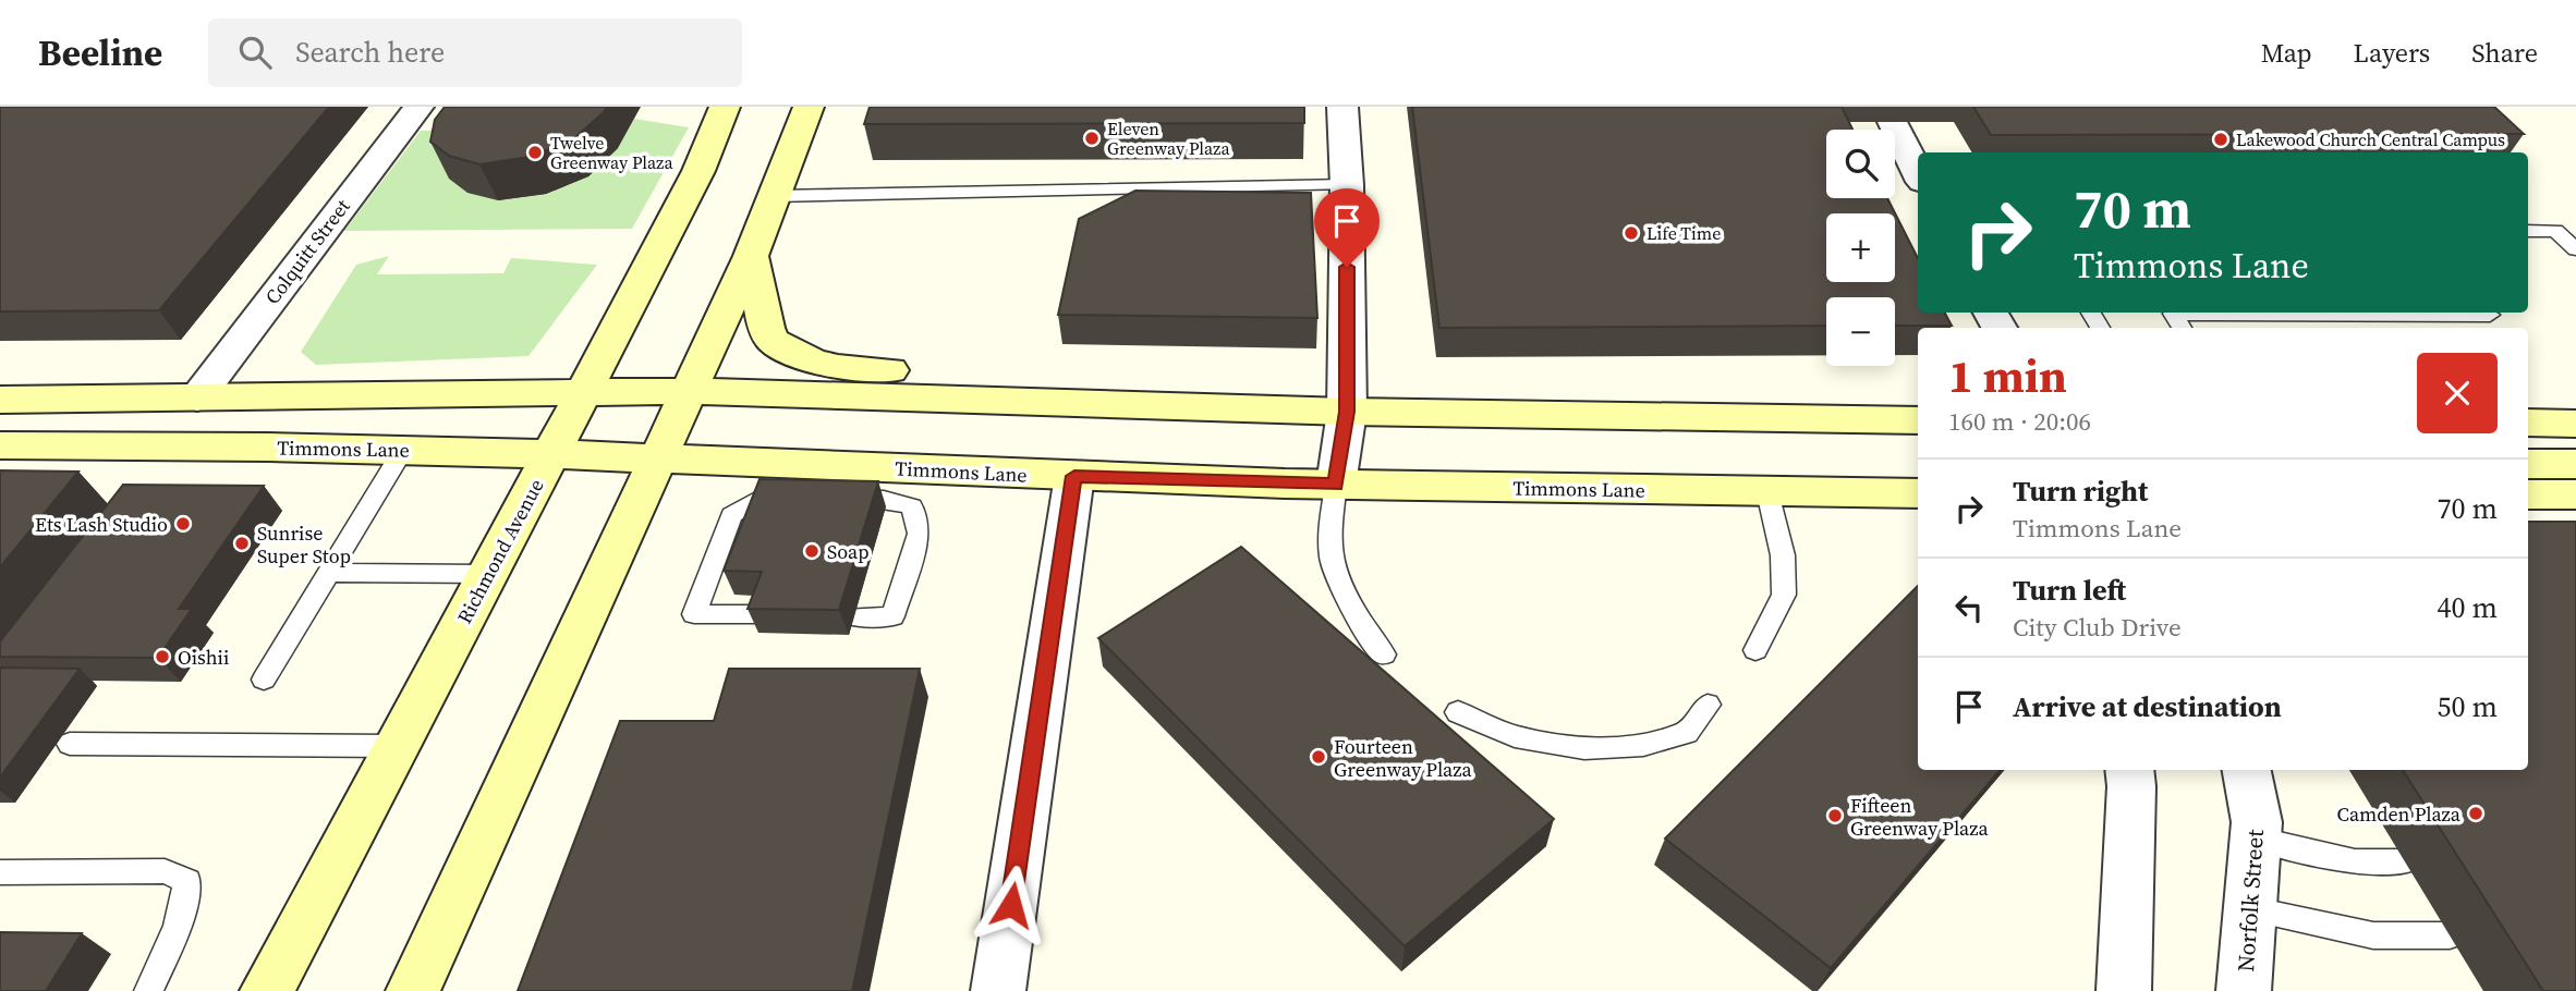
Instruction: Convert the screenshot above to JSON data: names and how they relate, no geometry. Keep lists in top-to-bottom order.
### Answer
{
  "streets": {
    "street": [
      "Colquitt Street",
      "Timmons Lane",
      "Richmond Avenue",
      "Norfolk Street"
    ]
  },
  "crossings": [
    ["Timmons Lane", "Richmond Avenue"]
  ],
  "places": [
    "Eleven Greenway Plaza",
    "Lakewood Church Central Campus",
    "Twelve Greenway Plaza",
    "Life Time",
    "Ets Lash Studio",
    "Sunrise Super Stop",
    "Soap",
    "Oishii",
    "Fourteen Greenway Plaza",
    "Camden Plaza",
    "Fifteen Greenway Plaza"
  ],
  "page": {
    "header": "Beeline",
    "search": "Search here",
    "nav": ["Map", "Layers", "Share"],
    "map_buttons": ["+", "−"],
    "turn": ["70 m", "Timmons Lane"],
    "heading": ["1 min", "160 m · 20:06"],
    "list": [
      {
        "name": "Turn right",
        "note": "Timmons Lane",
        "value": "70 m"
      },
      {
        "name": "Turn left",
        "note": "City Club Drive",
        "value": "40 m"
      },
      {
        "name": "Arrive at destination",
        "value": "50 m"
      }
    ]
  }
}
